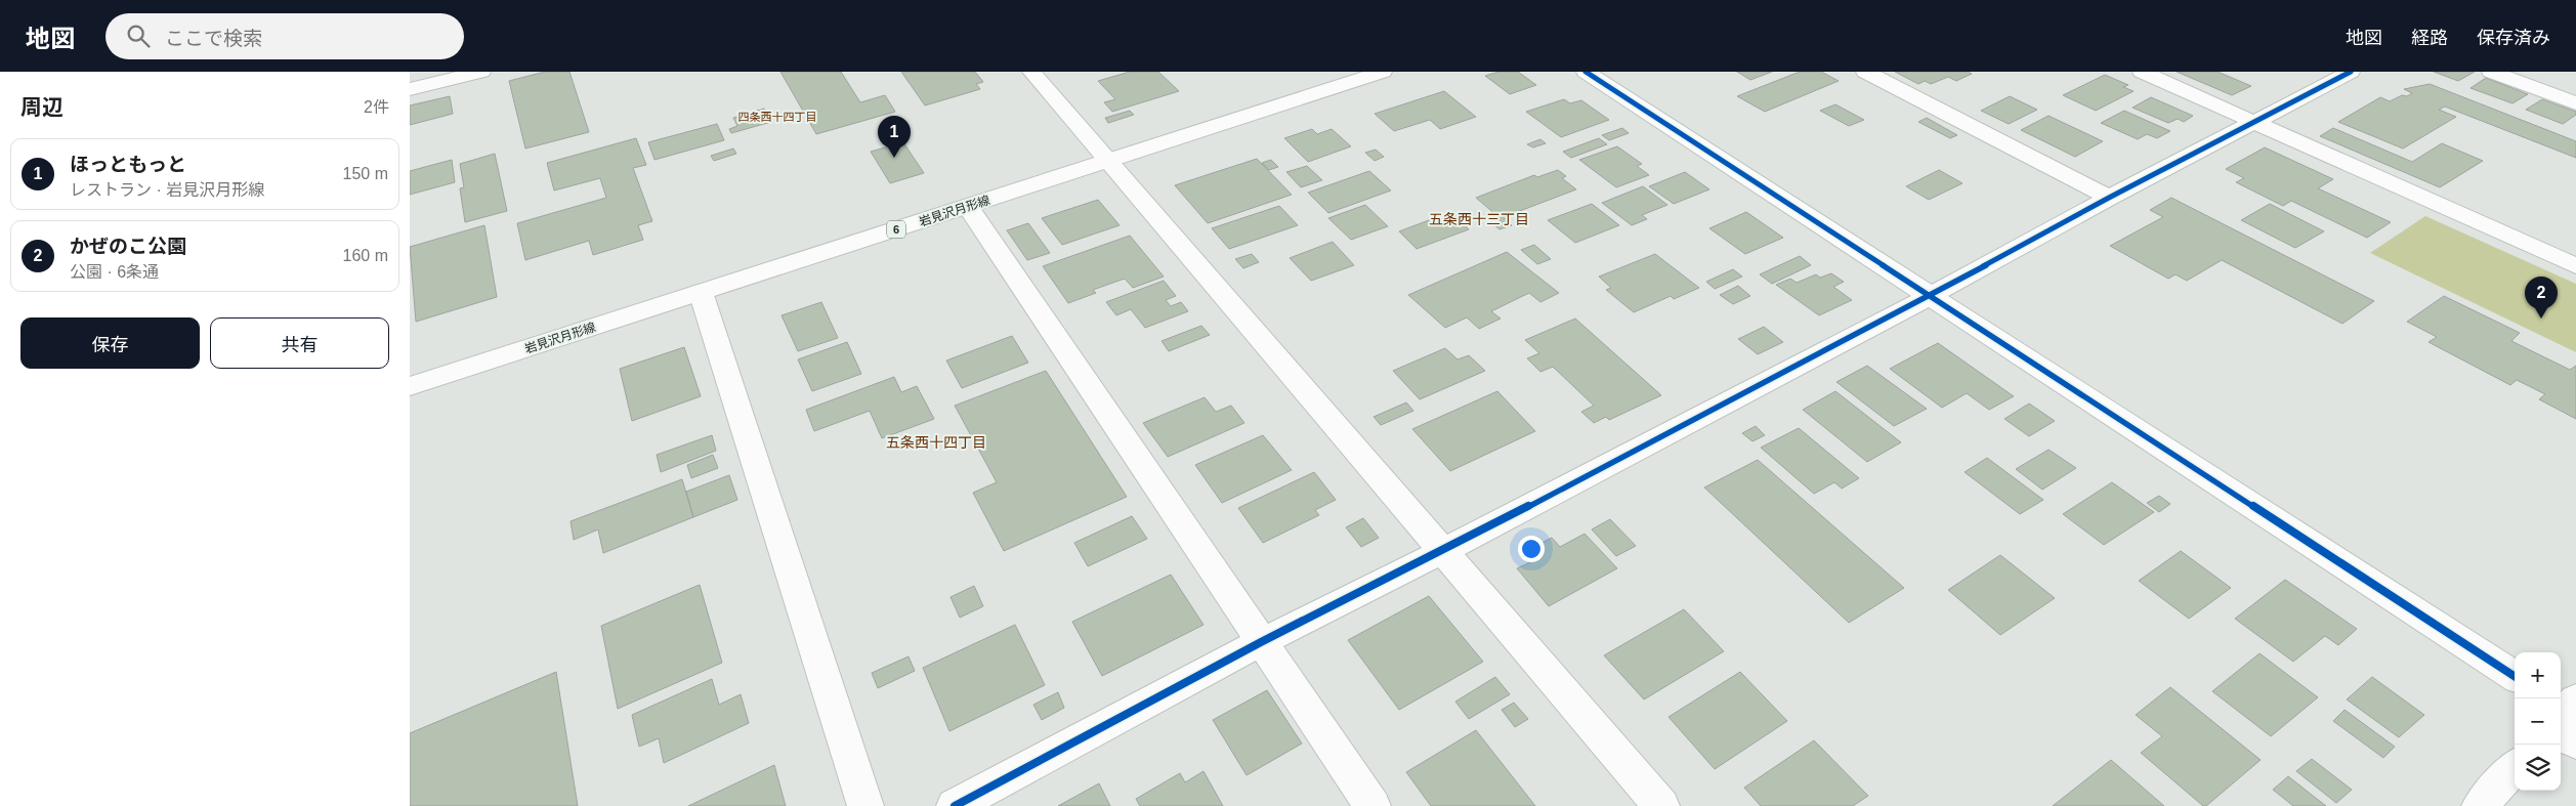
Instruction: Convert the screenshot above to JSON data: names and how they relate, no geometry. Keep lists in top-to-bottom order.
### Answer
{
  "streets": {
    "street": ["岩見沢月形線", "6"]
  },
  "districts": ["四条西十四丁目", "五条西十三丁目", "五条西十四丁目"],
  "page": {
    "header": "地図",
    "search": "ここで検索",
    "nav": ["地図", "経路", "保存済み"],
    "heading": ["周辺", "2件"],
    "pins": ["1", "2"],
    "list": [
      {
        "mark": "1",
        "name": "ほっともっと",
        "note": "レストラン · 岩見沢月形線",
        "value": "150 m"
      },
      {
        "mark": "2",
        "name": "かぜのこ公園",
        "note": "公園 · 6条通",
        "value": "160 m"
      }
    ],
    "buttons": ["保存", "共有"],
    "map_buttons": ["+", "−"]
  }
}
